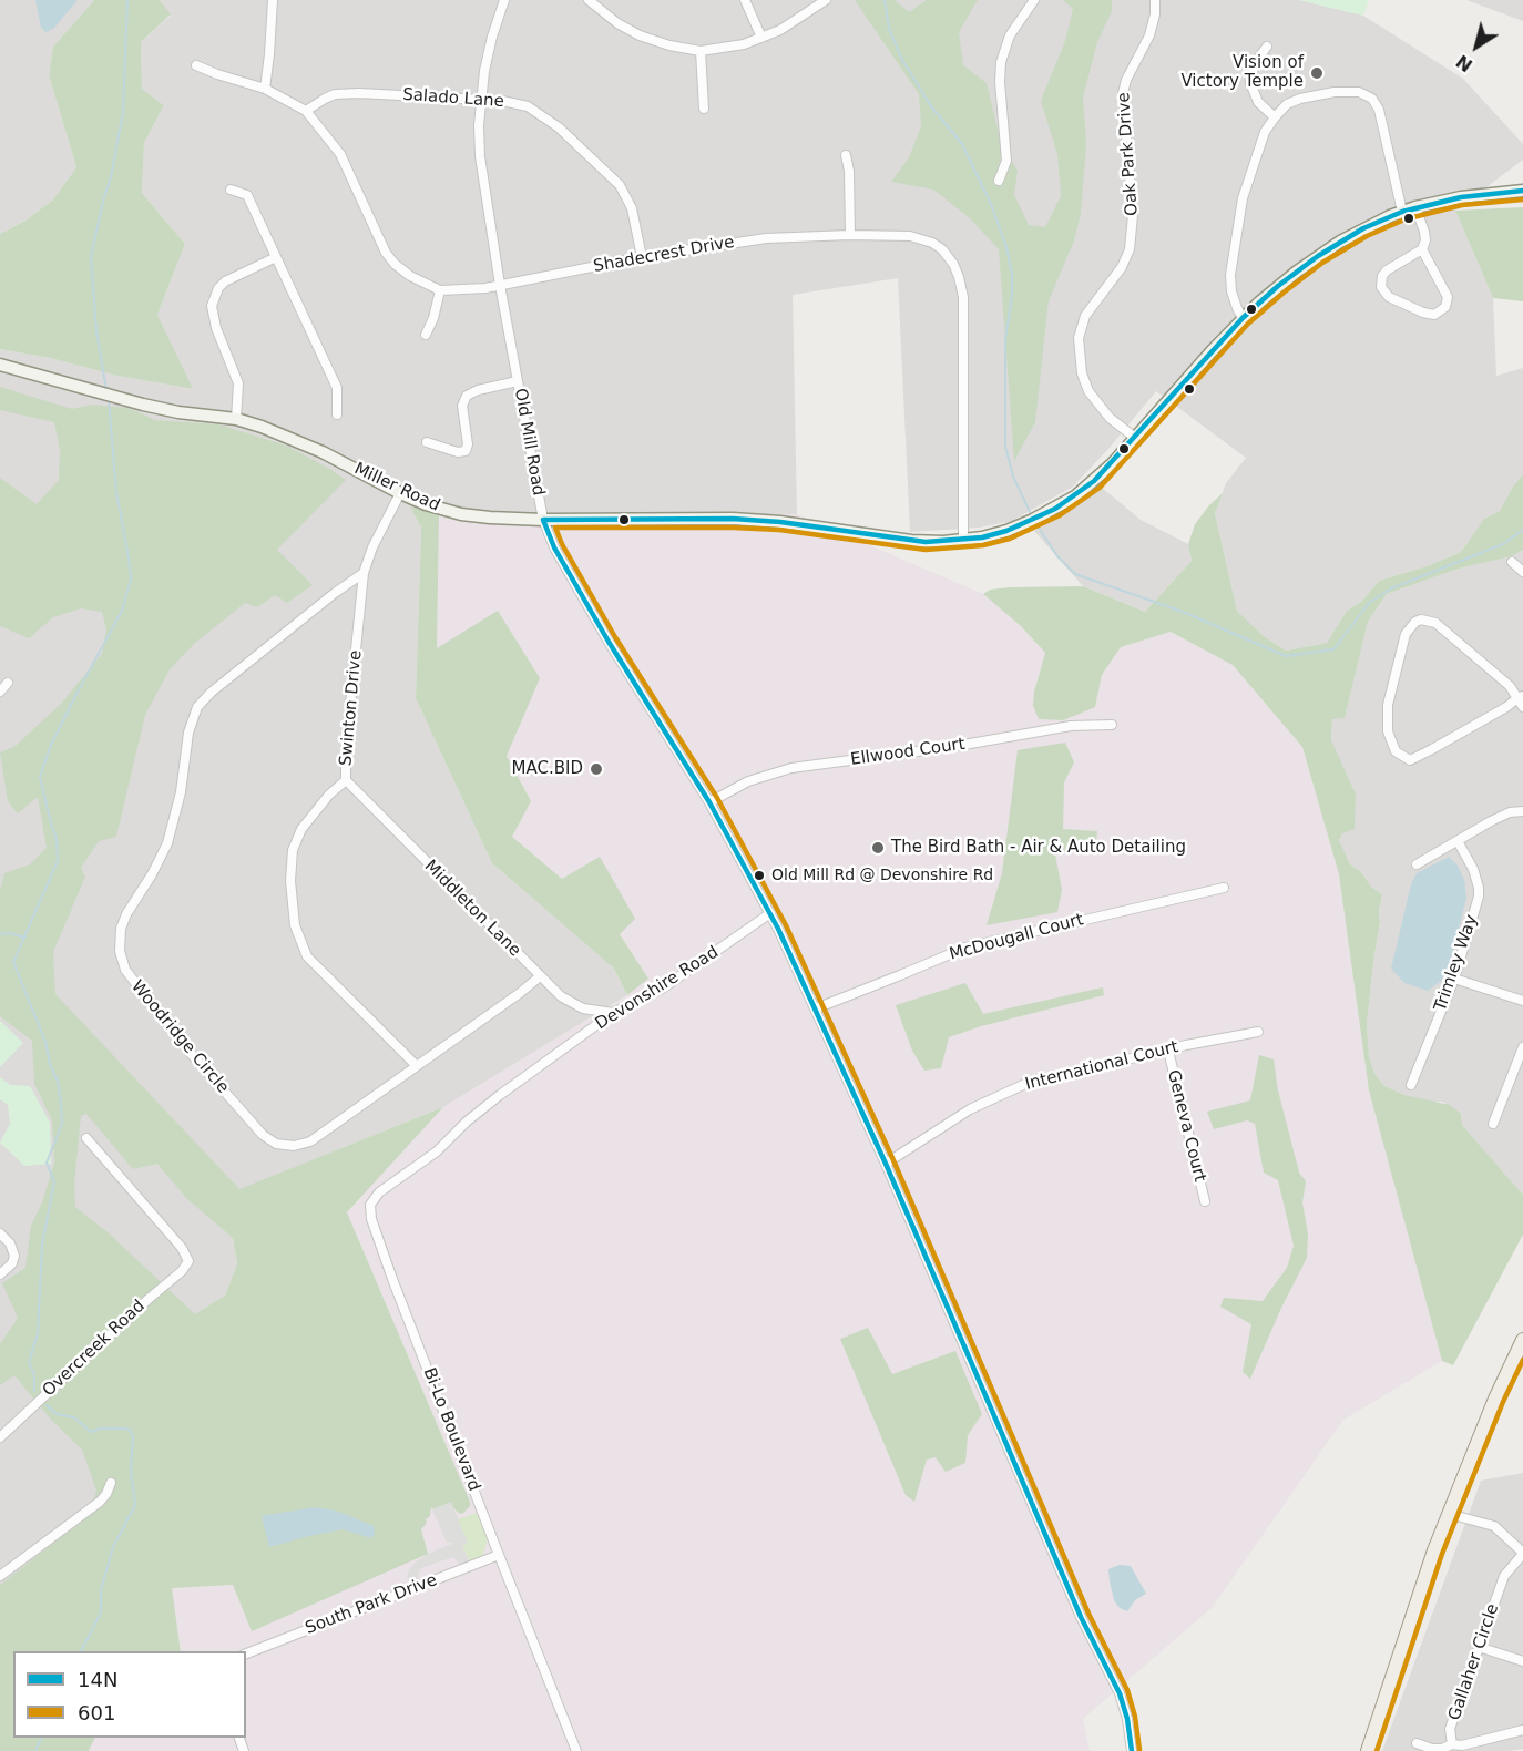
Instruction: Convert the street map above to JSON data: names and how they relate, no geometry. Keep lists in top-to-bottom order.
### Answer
{
  "streets": {
    "street": [
      "Salado Lane",
      "Oak Park Drive",
      "Shadecrest Drive",
      "Old Mill Road",
      "Miller Road",
      "Swinton Drive",
      "Ellwood Court",
      "Middleton Lane",
      "McDougall Court",
      "Trimley Way",
      "Devonshire Road",
      "Woodridge Circle",
      "International Court",
      "Geneva Court",
      "Overcreek Road",
      "Bi-Lo Boulevard",
      "South Park Drive",
      "Gallaher Circle"
    ]
  },
  "crossings": [
    ["Salado Lane", "Shadecrest Drive"],
    ["Salado Lane", "Old Mill Road"],
    ["Oak Park Drive", "Miller Road"],
    ["Shadecrest Drive", "Old Mill Road"],
    ["Shadecrest Drive", "Miller Road"],
    ["Old Mill Road", "Miller Road"],
    ["Old Mill Road", "Ellwood Court"],
    ["Old Mill Road", "McDougall Court"],
    ["Old Mill Road", "Devonshire Road"],
    ["Old Mill Road", "International Court"],
    ["Miller Road", "Swinton Drive"],
    ["Swinton Drive", "Middleton Lane"],
    ["Swinton Drive", "Woodridge Circle"],
    ["Middleton Lane", "Devonshire Road"],
    ["Middleton Lane", "Woodridge Circle"],
    ["Devonshire Road", "Bi-Lo Boulevard"],
    ["International Court", "Geneva Court"],
    ["Bi-Lo Boulevard", "South Park Drive"]
  ],
  "places": [
    "Vision of Victory Temple",
    "MAC.BID",
    "The Bird Bath - Air & Auto Detailing",
    "Old Mill Rd @ Devonshire Rd"
  ],
  "lines": ["transit line 14N", "transit line 601"],
  "legend": ["14N", "601"],
  "north": "bottom left"
}
